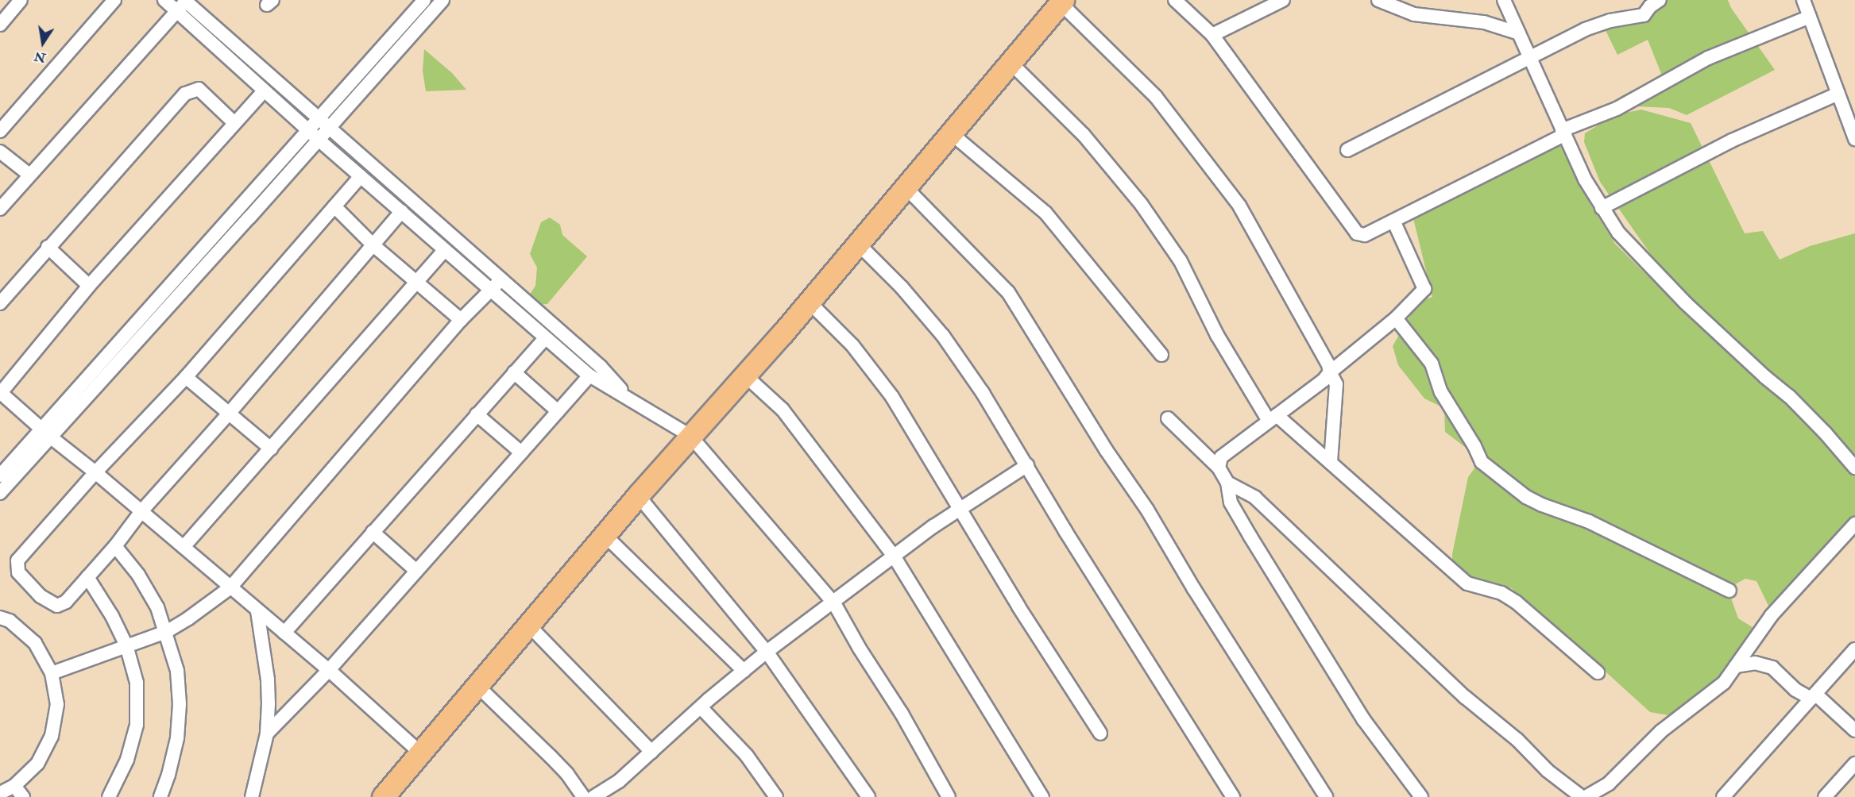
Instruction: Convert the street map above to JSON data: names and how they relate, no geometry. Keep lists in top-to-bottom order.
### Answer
{
  "north": "bottom"
}
